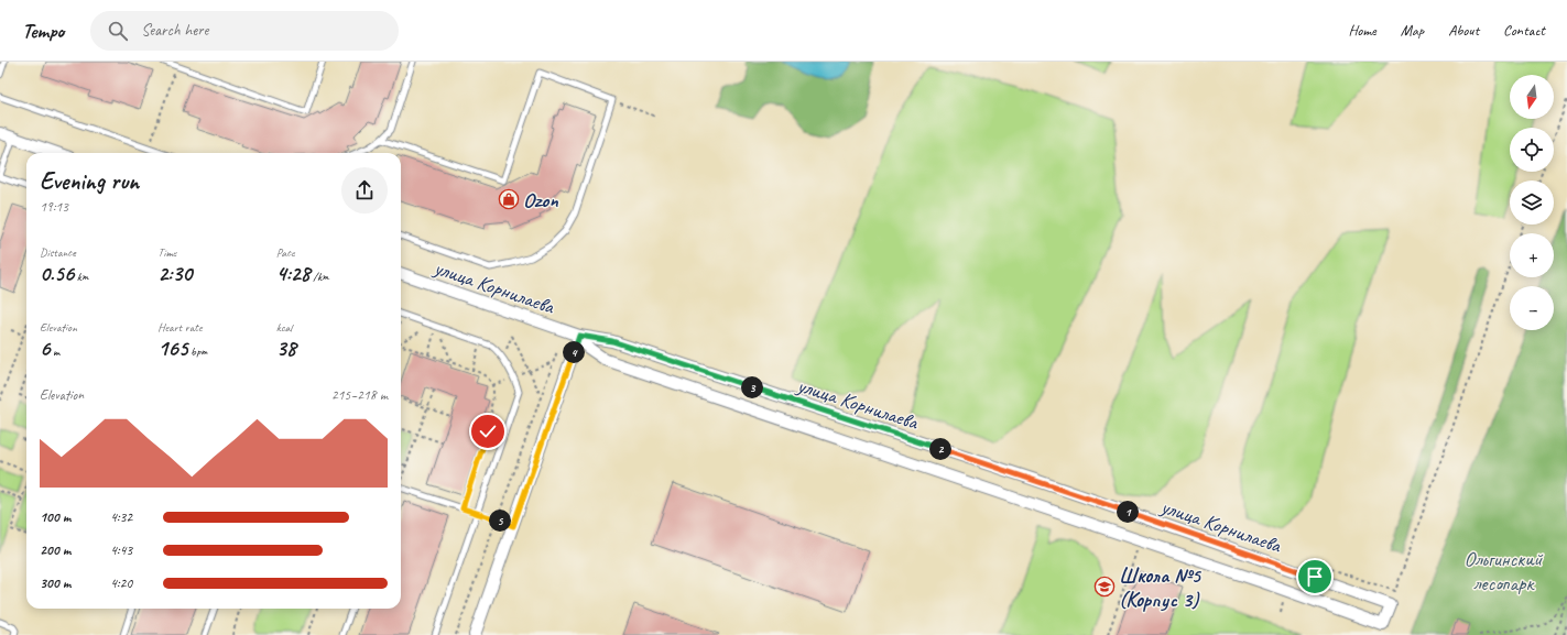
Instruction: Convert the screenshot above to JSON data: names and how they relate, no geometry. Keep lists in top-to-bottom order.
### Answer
{
  "streets": {
    "street": ["улица Корнилаева"]
  },
  "parks": ["Ольгинский лесопарк"],
  "places": {
    "shop": ["Ozon"],
    "school or university": ["Школа №5 (Корпус 3)"]
  },
  "north": "bottom",
  "page": {
    "header": "Tempo",
    "search": "Search here",
    "nav": [
      "Home",
      "Map",
      "About",
      "Contact"
    ],
    "map_buttons": ["+", "−"],
    "heading": ["Evening run", "19:13"],
    "stats": [
      ["Distance", "0.56 km"],
      ["Time", "2:30"],
      ["Pace", "4:28 /km"],
      ["Elevation", "6 m"],
      ["Heart rate", "165 bpm"],
      ["kcal", "38"]
    ],
    "pins": [
      "4",
      "3",
      "2",
      "1",
      "5"
    ],
    "chart": ["Elevation", "215–218 m"],
    "list": [
      {
        "name": "100 m",
        "note": "4:32"
      },
      {
        "name": "200 m",
        "note": "4:43"
      },
      {
        "name": "300 m",
        "note": "4:20"
      }
    ]
  }
}
